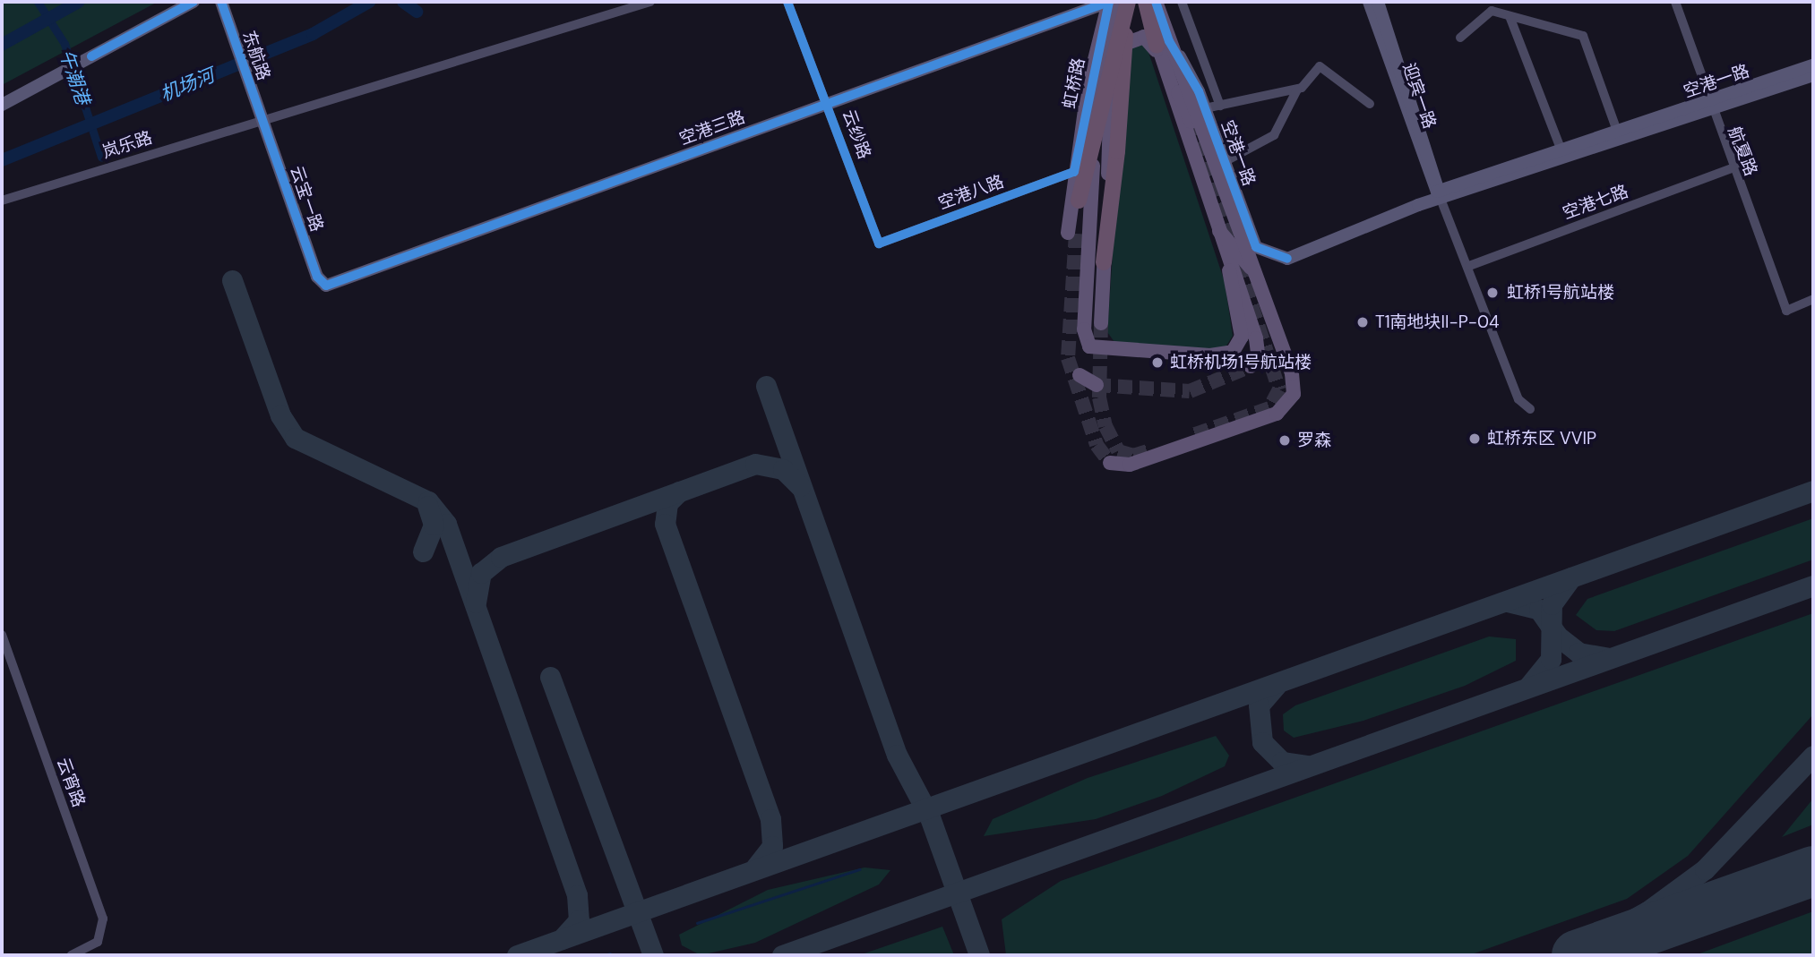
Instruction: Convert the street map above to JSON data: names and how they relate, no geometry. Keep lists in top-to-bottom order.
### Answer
{
  "streets": {
    "main road": [
      "东航路",
      "空港一路",
      "虹桥路",
      "迎宾一路",
      "空港三路",
      "云宝一路"
    ],
    "street": [
      "云纱路",
      "岚乐路",
      "航夏路",
      "空港八路",
      "空港七路",
      "云宵路"
    ]
  },
  "crossings": [
    ["东航路", "岚乐路"],
    ["东航路", "云宝一路"],
    ["空港一路", "迎宾一路"],
    ["空港一路", "航夏路"],
    ["虹桥路", "空港三路"],
    ["虹桥路", "空港八路"],
    ["迎宾一路", "空港七路"],
    ["空港三路", "云纱路"],
    ["空港三路", "云宝一路"],
    ["云纱路", "空港八路"],
    ["岚乐路", "云宝一路"],
    ["航夏路", "空港七路"]
  ],
  "water": ["午潮港", "机场河"],
  "places": [
    "虹桥1号航站楼",
    "T1南地块II-P-04",
    "虹桥机场1号航站楼",
    "虹桥东区 VVIP",
    "罗森"
  ]
}
